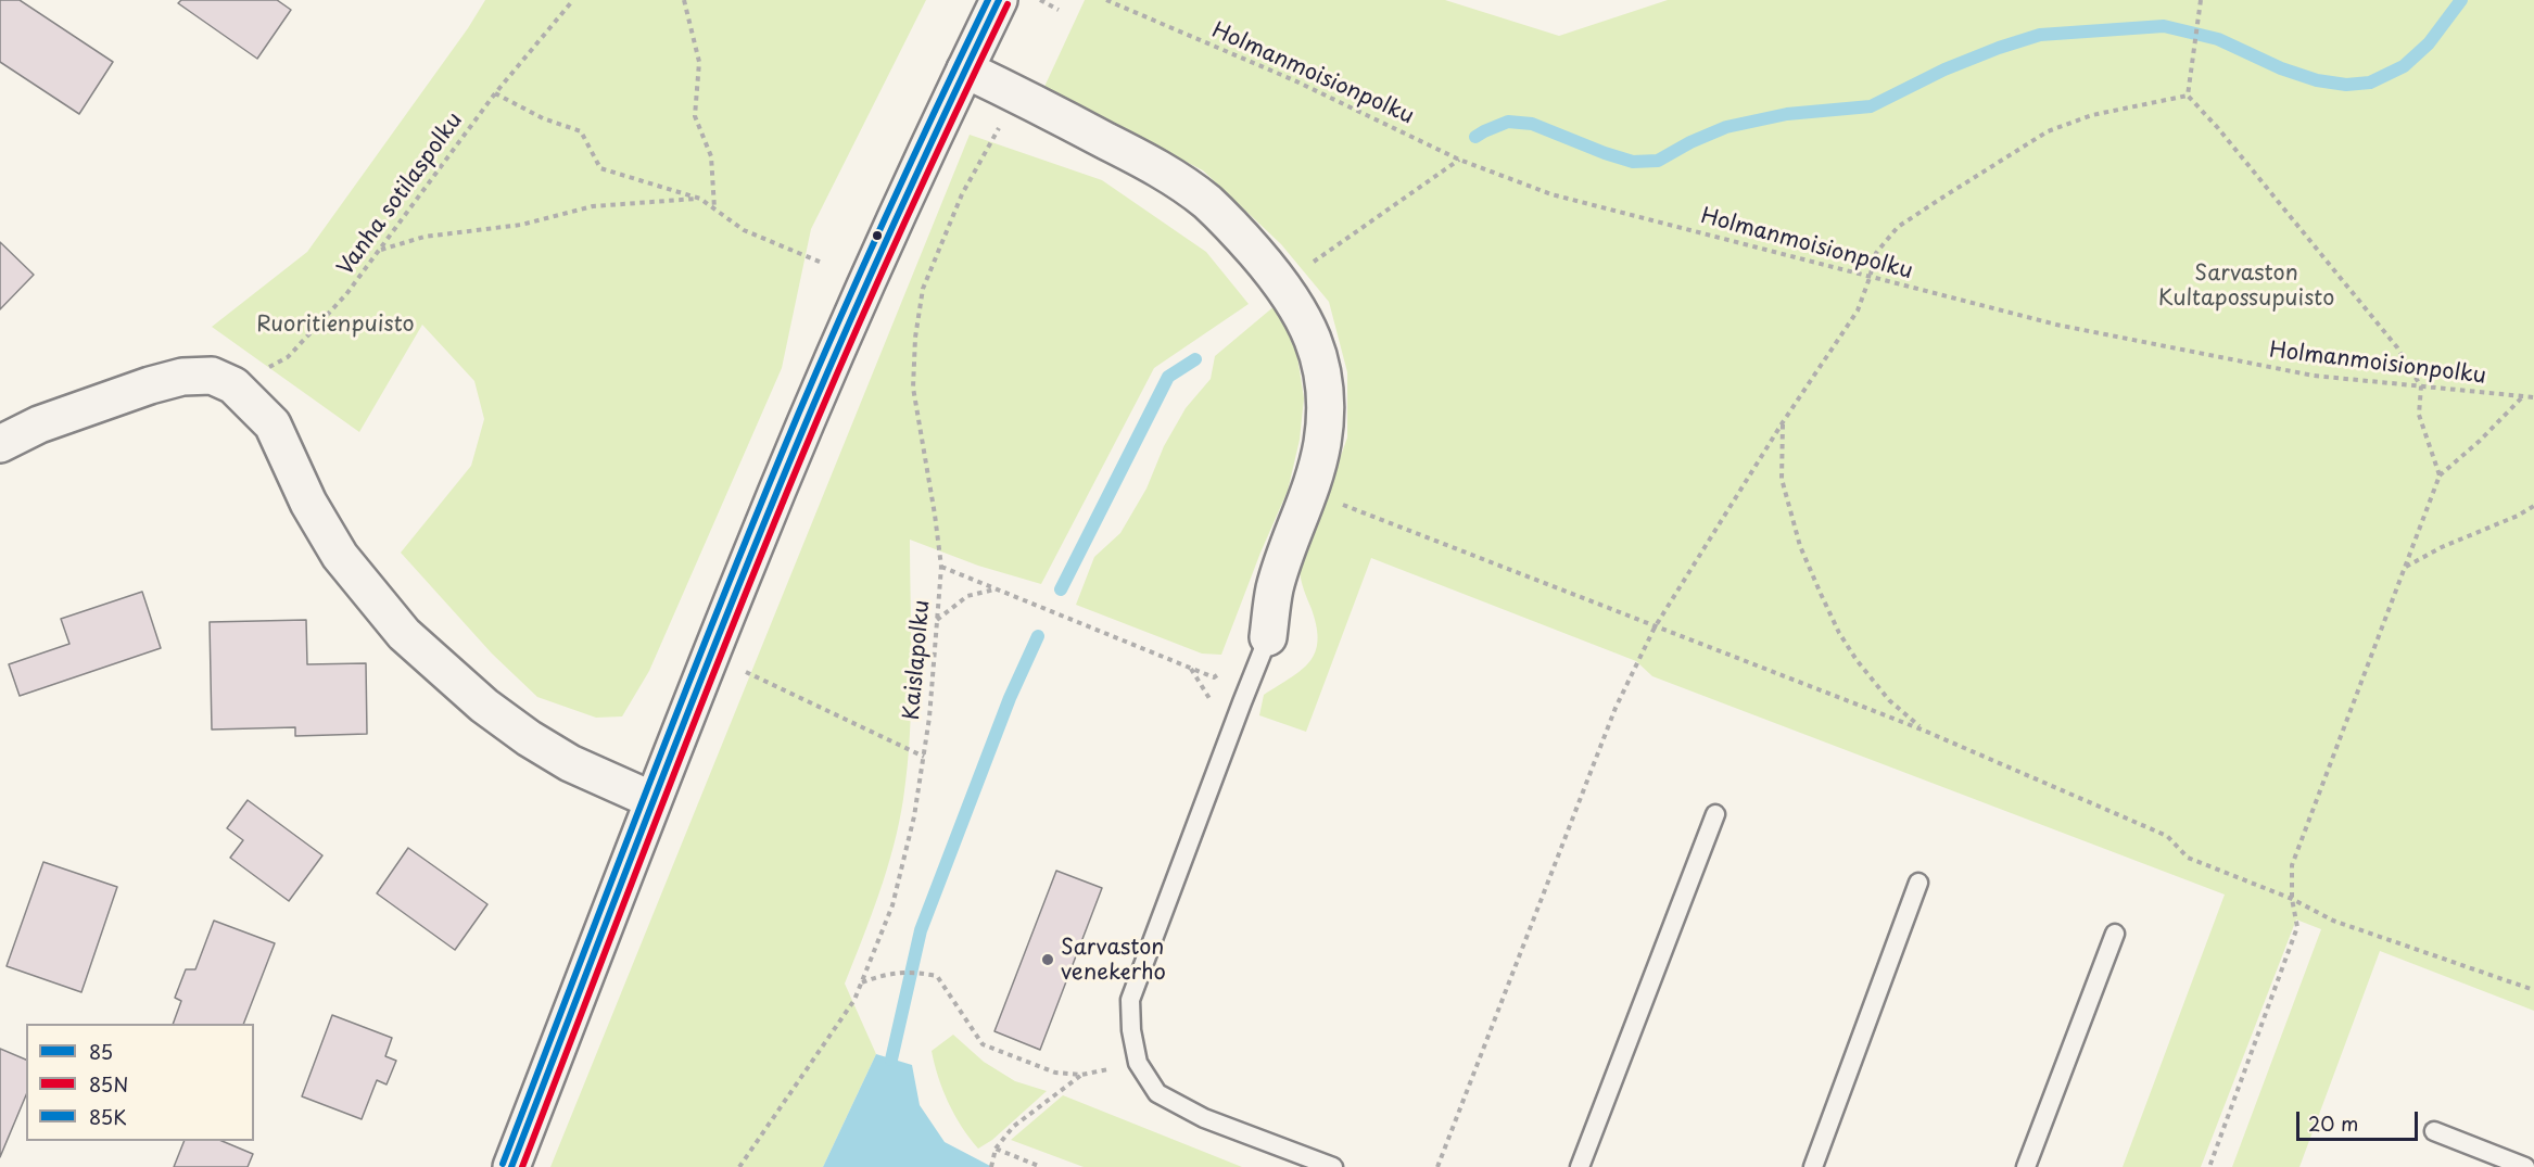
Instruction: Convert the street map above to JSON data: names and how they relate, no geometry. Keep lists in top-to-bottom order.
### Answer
{
  "streets": {
    "path": ["Holmanmoisionpolku", "Vanha sotilaspolku", "Kaislapolku"]
  },
  "parks": ["Sarvaston Kultapossupuisto", "Ruoritienpuisto"],
  "places": ["Sarvaston venekerho"],
  "lines": ["transit line 85", "transit line 85K", "transit line 85N"],
  "legend": ["85", "85N", "85K"],
  "scale_bar": "20 m"
}
